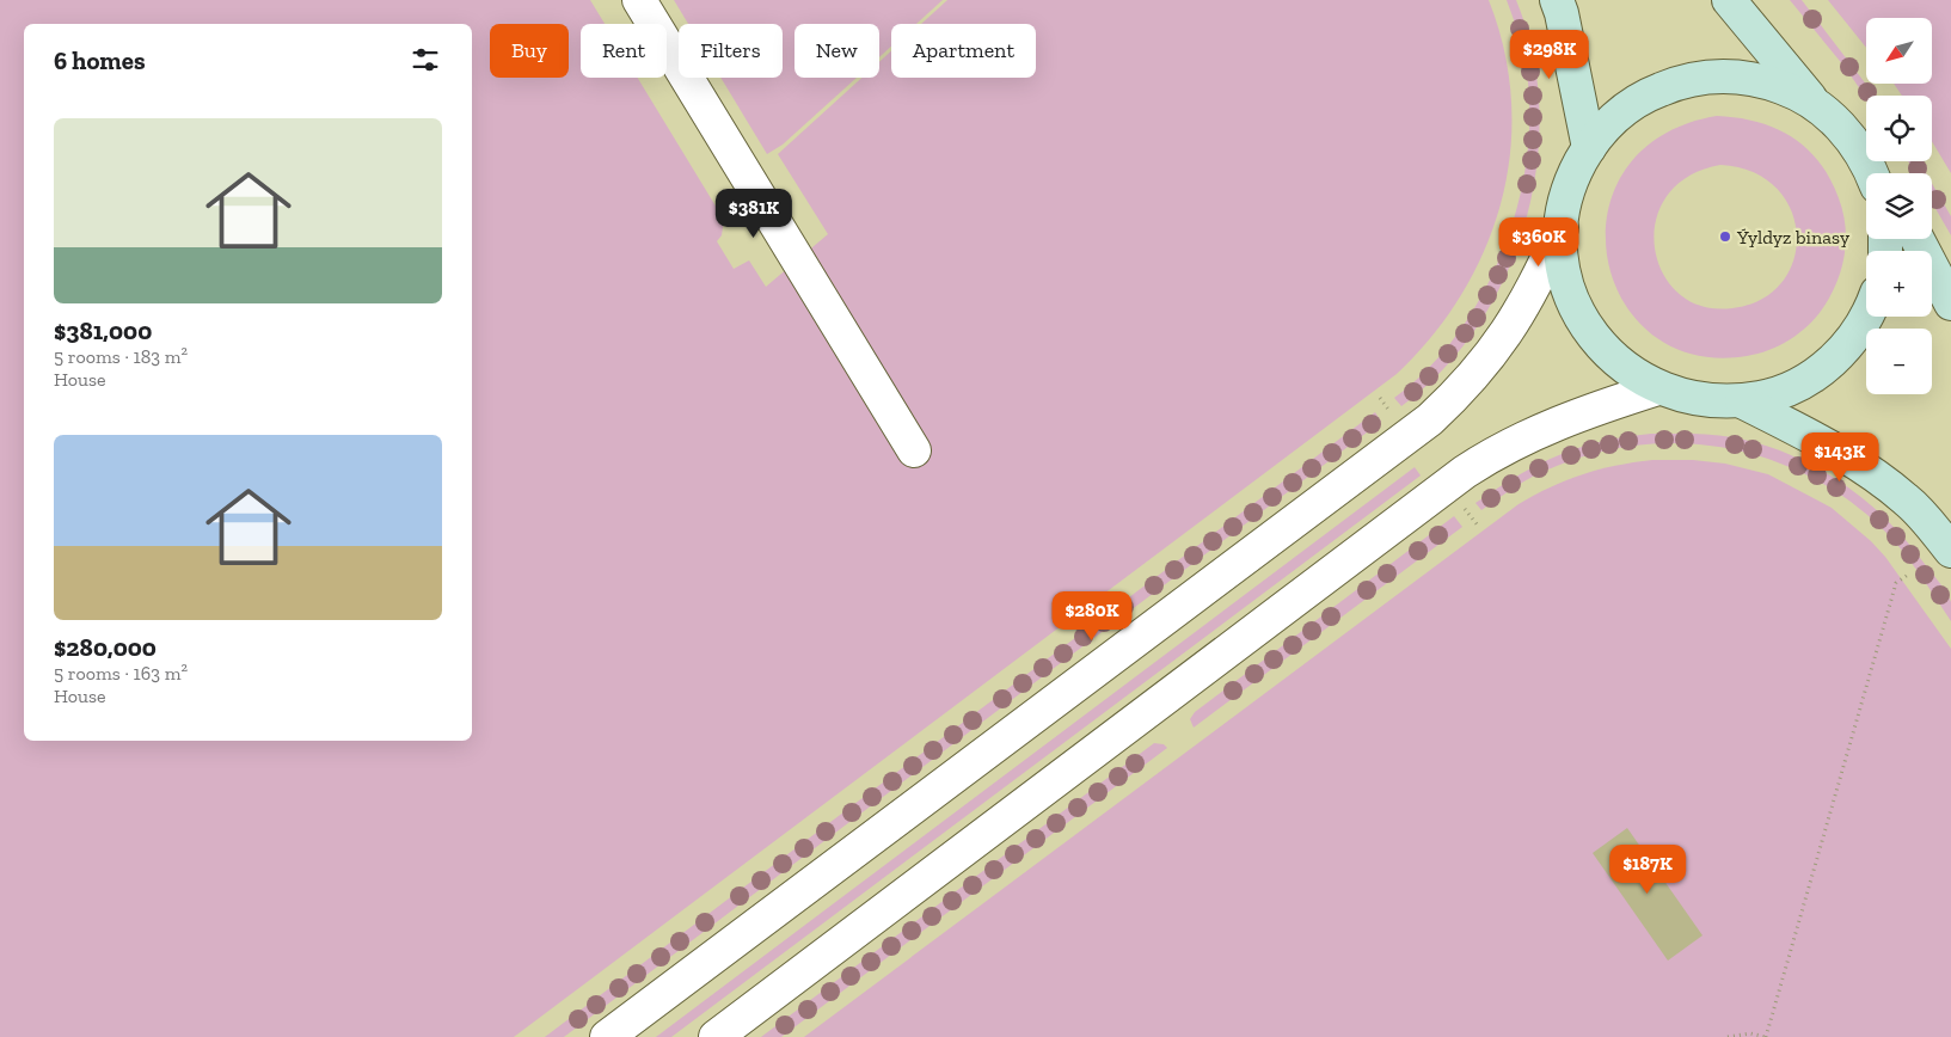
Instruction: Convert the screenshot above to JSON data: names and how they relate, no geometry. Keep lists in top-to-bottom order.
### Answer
{
  "places": ["Ýyldyz binasy"],
  "north": "bottom left",
  "page": {
    "map_buttons": ["+", "−"],
    "chip": [
      "Buy",
      "Rent",
      "Filters",
      "New",
      "Apartment"
    ],
    "heading": "6 homes",
    "price": [
      "$298K",
      "$381K",
      "$360K",
      "$143K",
      "$280K",
      "$187K"
    ],
    "list": [
      {
        "name": "$381,000",
        "note": "5 rooms · 183 m² · House"
      },
      {
        "name": "$280,000",
        "note": "5 rooms · 163 m² · House"
      }
    ]
  }
}
